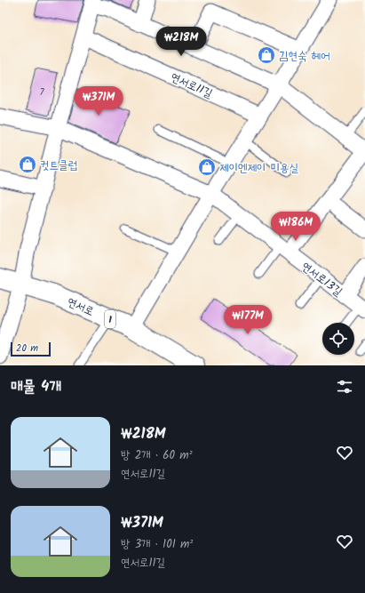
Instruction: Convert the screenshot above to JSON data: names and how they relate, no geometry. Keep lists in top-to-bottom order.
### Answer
{
  "streets": {
    "main road": ["연서로", "1"],
    "street": ["연서로11길", "연서로13길"]
  },
  "places": {
    "shop": ["김현숙 헤어", "컷트클럽", "제이엔제이 미용실"]
  },
  "house_numbers": ["7"],
  "scale_bar": "20 m",
  "page": {
    "price": [
      "₩218M",
      "₩371M",
      "₩186M",
      "₩177M"
    ],
    "scale": "20 m",
    "heading": "매물 4개",
    "list": [
      {
        "name": "₩218M",
        "note": "방 2개 · 60 m² · 연서로11길"
      },
      {
        "name": "₩371M",
        "note": "방 3개 · 101 m² · 연서로11길"
      }
    ]
  }
}
